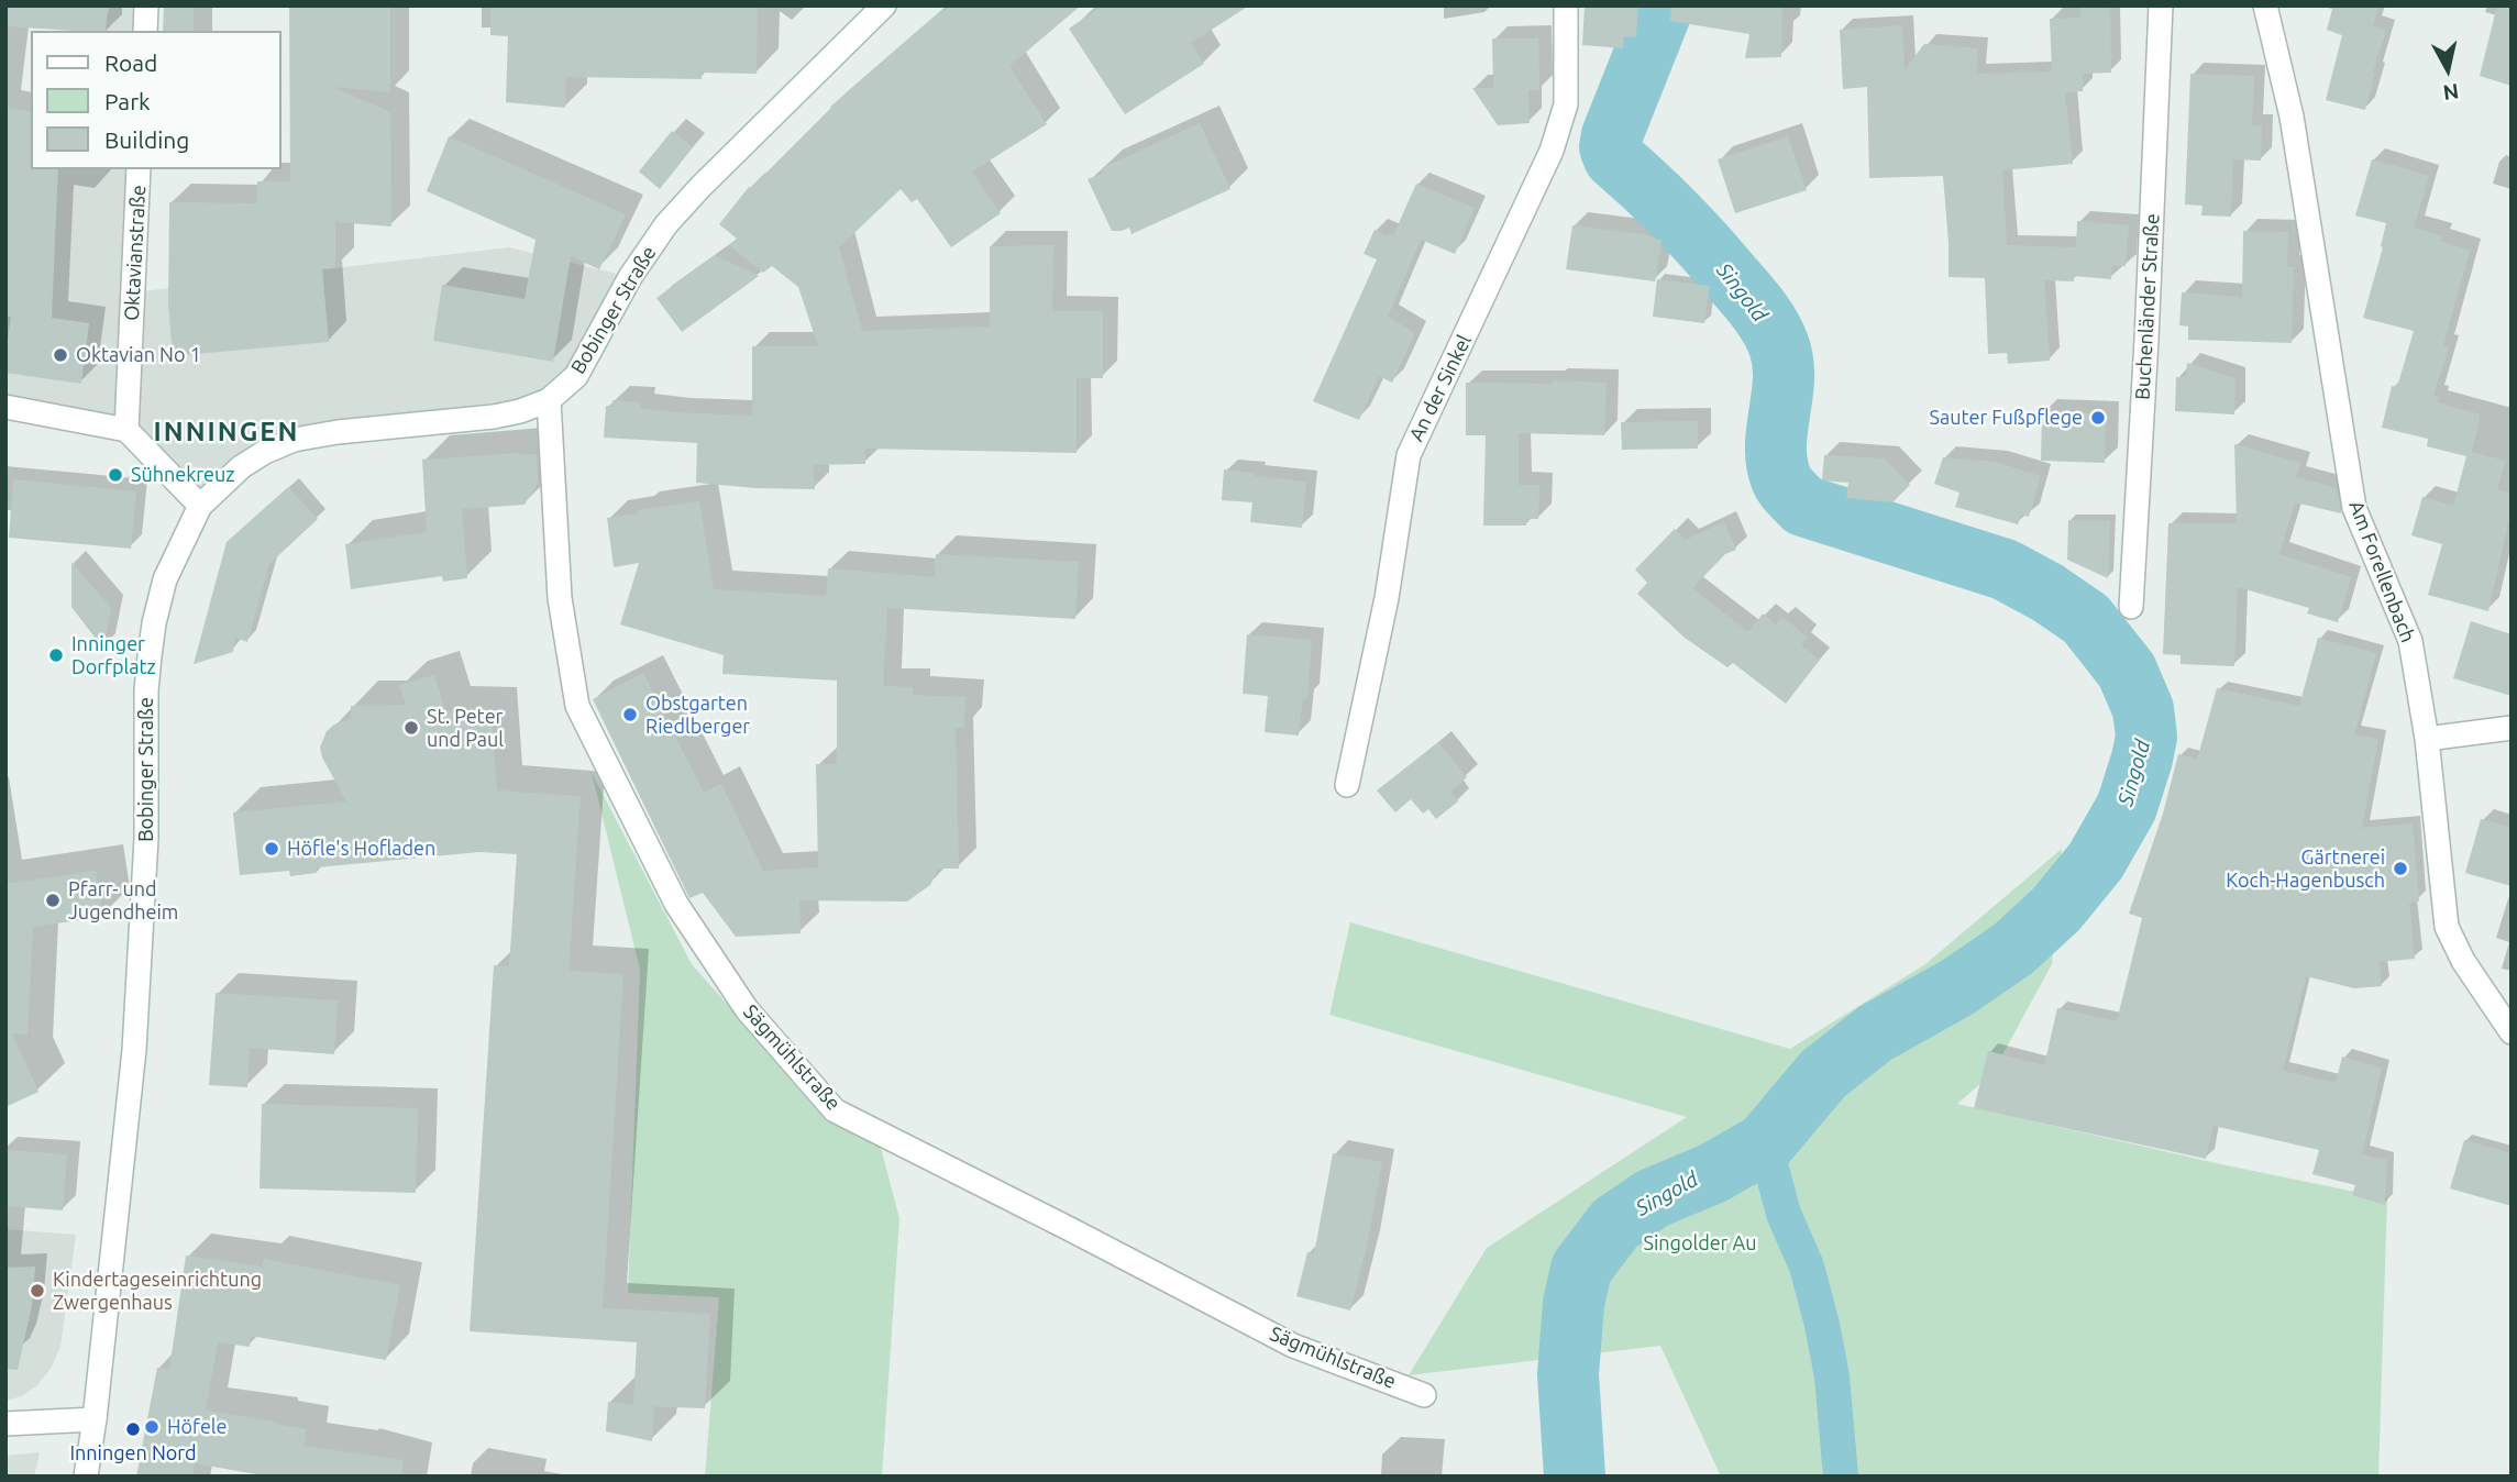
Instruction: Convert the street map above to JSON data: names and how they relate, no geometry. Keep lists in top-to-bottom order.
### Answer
{
  "streets": {
    "street": [
      "Oktavianstraße",
      "Buchenländer Straße",
      "Bobinger Straße",
      "An der Sinkel",
      "Am Forellenbach",
      "Sägmühlstraße"
    ]
  },
  "crossings": [
    ["Bobinger Straße", "Sägmühlstraße"]
  ],
  "districts": ["INNINGEN"],
  "water": ["Singold"],
  "parks": ["Singolder Au"],
  "places": [
    "Oktavian No 1",
    "Sauter Fußpflege",
    "Sühnekreuz",
    "Inninger Dorfplatz",
    "Obstgarten Riedlberger",
    "St. Peter und Paul",
    "Höfle's Hofladen",
    "Gärtnerei Koch-Hagenbusch",
    "Pfarr- und Jugendheim",
    "Kindertageseinrichtung Zwergenhaus",
    "Höfele",
    "Inningen Nord"
  ],
  "legend": ["Road", "Park", "Building"],
  "north": "bottom"
}
